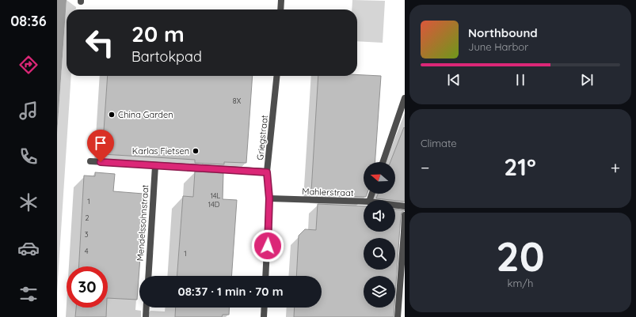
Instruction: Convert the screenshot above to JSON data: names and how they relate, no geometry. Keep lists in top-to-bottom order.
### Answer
{
  "streets": {
    "street": ["Griegstraat", "Mahlerstraat", "Mendelssohnstraat"]
  },
  "crossings": [
    ["Griegstraat", "Mahlerstraat"]
  ],
  "places": ["China Garden", "Karlas Fietsen"],
  "house_numbers": [
    "8X",
    "14L",
    "1",
    "14D",
    "2",
    "3",
    "4",
    "1"
  ],
  "north": "left",
  "page": {
    "tabs": "08:36",
    "turn": ["20 m", "Bartokpad"],
    "song": ["Northbound", "June Harbor"],
    "tile": [
      "Climate",
      ["20", "km/h"]
    ],
    "heat": ["−", "21°", "+"],
    "limit": "30",
    "trip": "08:37 · 1 min · 70 m"
  }
}
